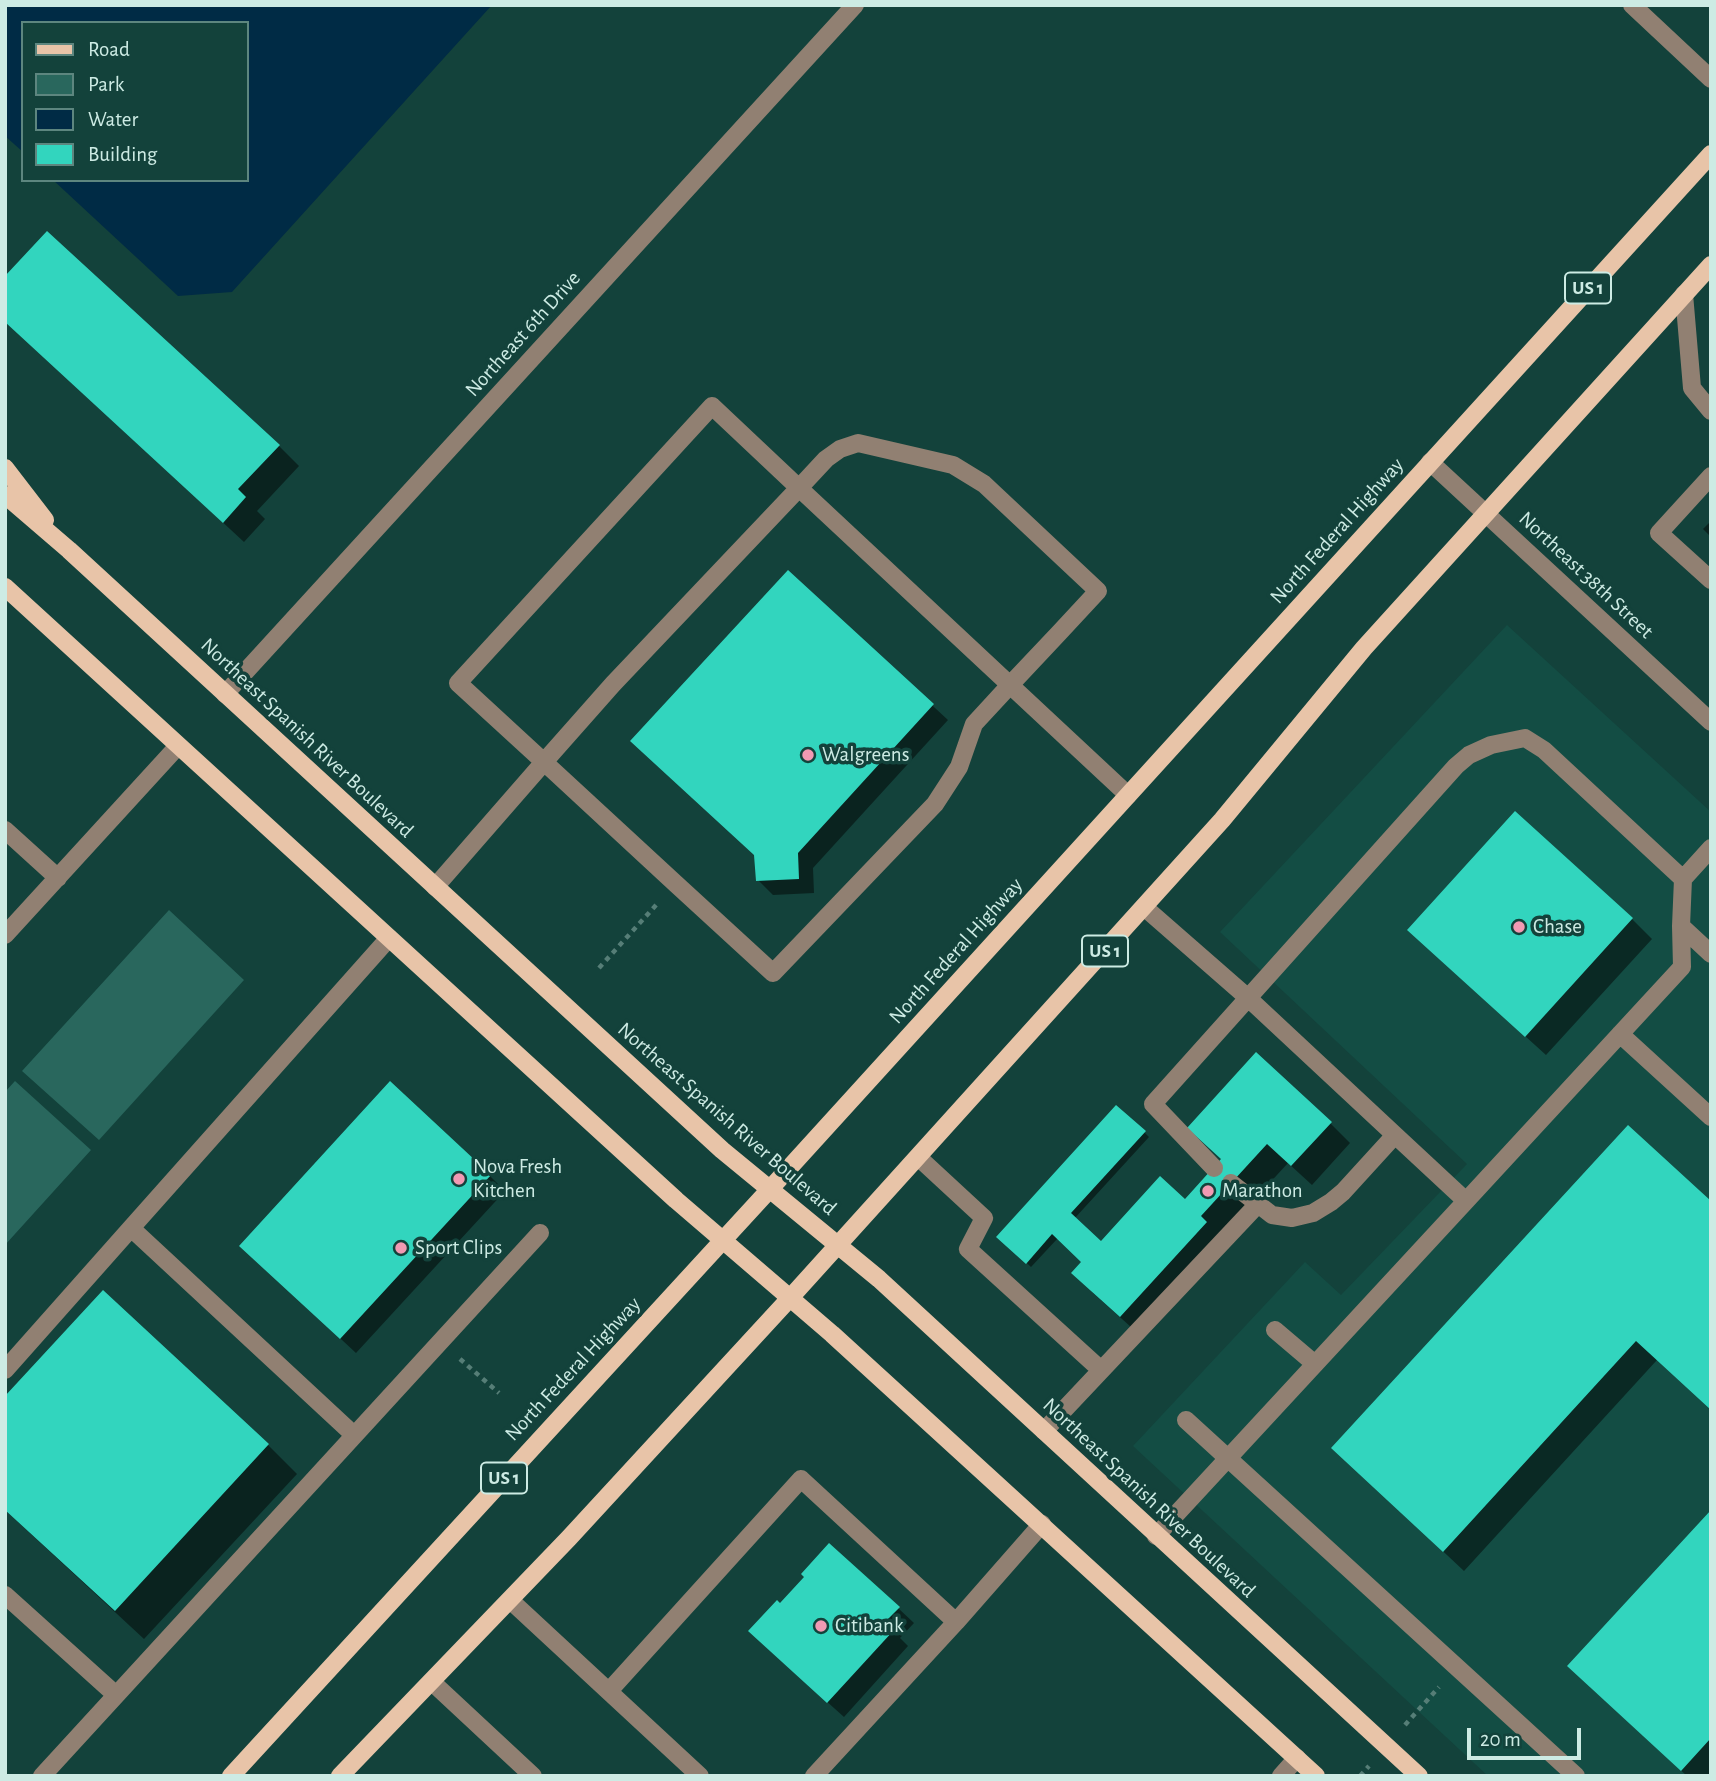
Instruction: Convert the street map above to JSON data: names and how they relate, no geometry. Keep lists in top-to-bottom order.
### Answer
{
  "streets": {
    "main road": ["US 1", "North Federal Highway", "Northeast Spanish River Boulevard"],
    "street": ["Northeast 6th Drive", "Northeast 38th Street"]
  },
  "crossings": [
    ["US 1", "Northeast 38th Street"],
    ["US 1", "Northeast Spanish River Boulevard"],
    ["Northeast 6th Drive", "Northeast Spanish River Boulevard"],
    ["North Federal Highway", "Northeast 38th Street"],
    ["North Federal Highway", "Northeast Spanish River Boulevard"]
  ],
  "places": [
    "Walgreens",
    "Chase",
    "Nova Fresh Kitchen",
    "Marathon",
    "Sport Clips",
    "Citibank"
  ],
  "legend": [
    "Road",
    "Park",
    "Water",
    "Building"
  ],
  "scale_bar": "20 m"
}
